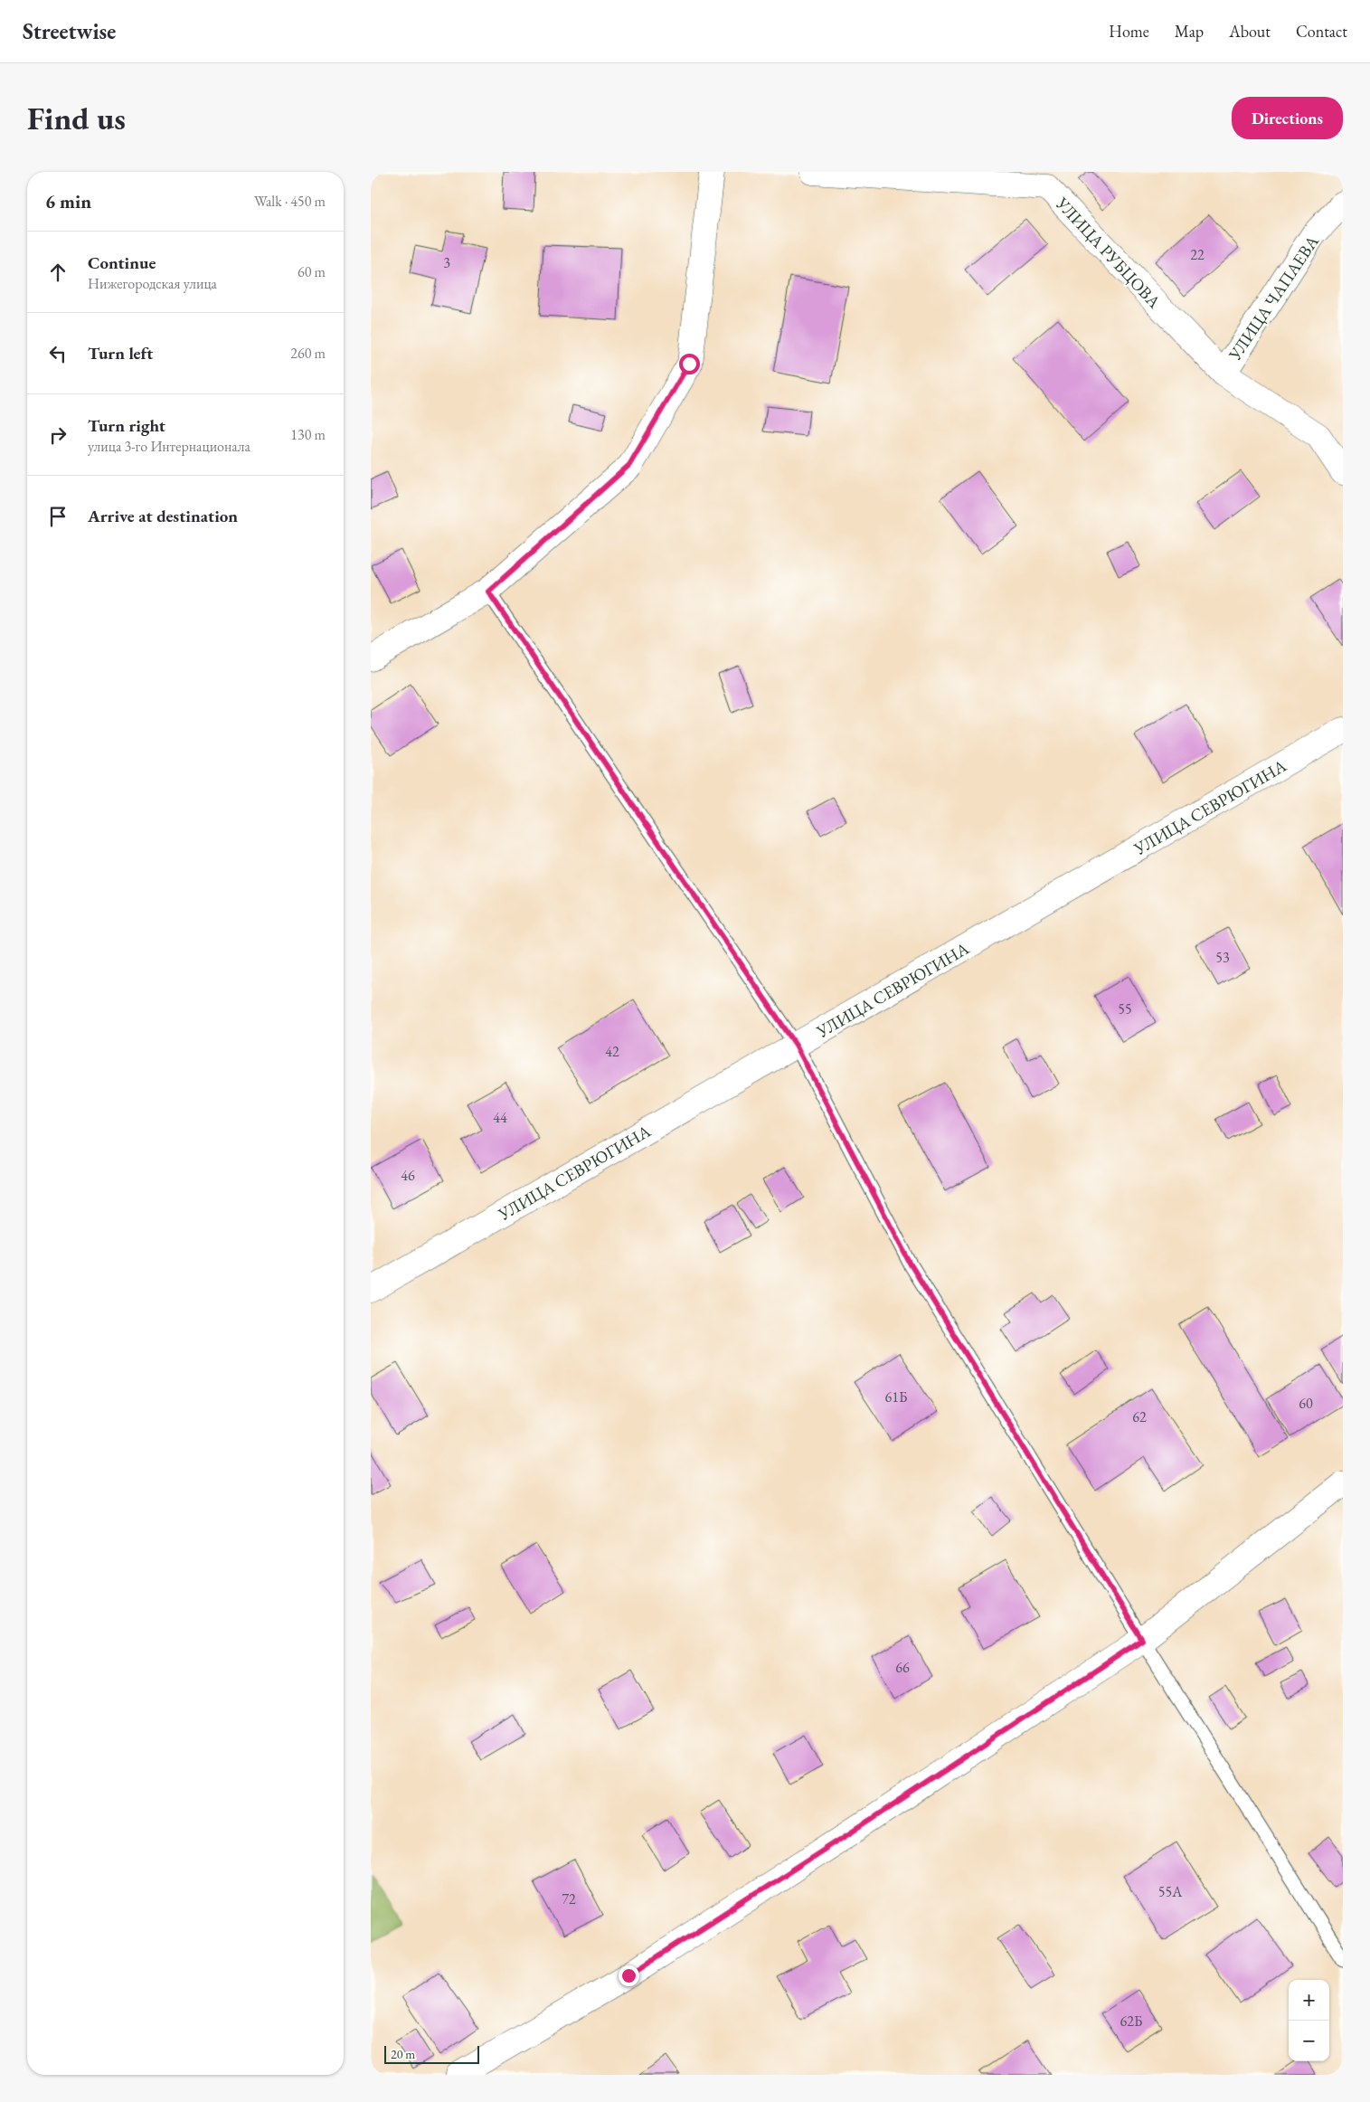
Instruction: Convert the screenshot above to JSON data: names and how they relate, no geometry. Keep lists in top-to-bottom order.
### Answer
{
  "streets": {
    "street": ["УЛИЦА РУБЦОВА", "УЛИЦА ЧАПАЕВА", "УЛИЦА СЕВРЮГИНА"]
  },
  "crossings": [
    ["УЛИЦА РУБЦОВА", "УЛИЦА ЧАПАЕВА"]
  ],
  "house_numbers": [
    "22",
    "3",
    "53",
    "55",
    "42",
    "44",
    "46",
    "61Б",
    "60",
    "62",
    "66",
    "55А",
    "72",
    "62Б"
  ],
  "scale_bar": "20 m",
  "page": {
    "header": "Streetwise",
    "nav": [
      "Home",
      "Map",
      "About",
      "Contact"
    ],
    "buttons": "Directions",
    "title": "Find us",
    "heading": ["6 min", "Walk · 450 m"],
    "list": [
      ["Continue", "Нижегородская улица", "60 m"],
      ["Turn left", "260 m"],
      ["Turn right", "улица 3-го Интернационала", "130 m"],
      "Arrive at destination"
    ],
    "map_buttons": ["+", "−"],
    "scale": "20 m"
  }
}
